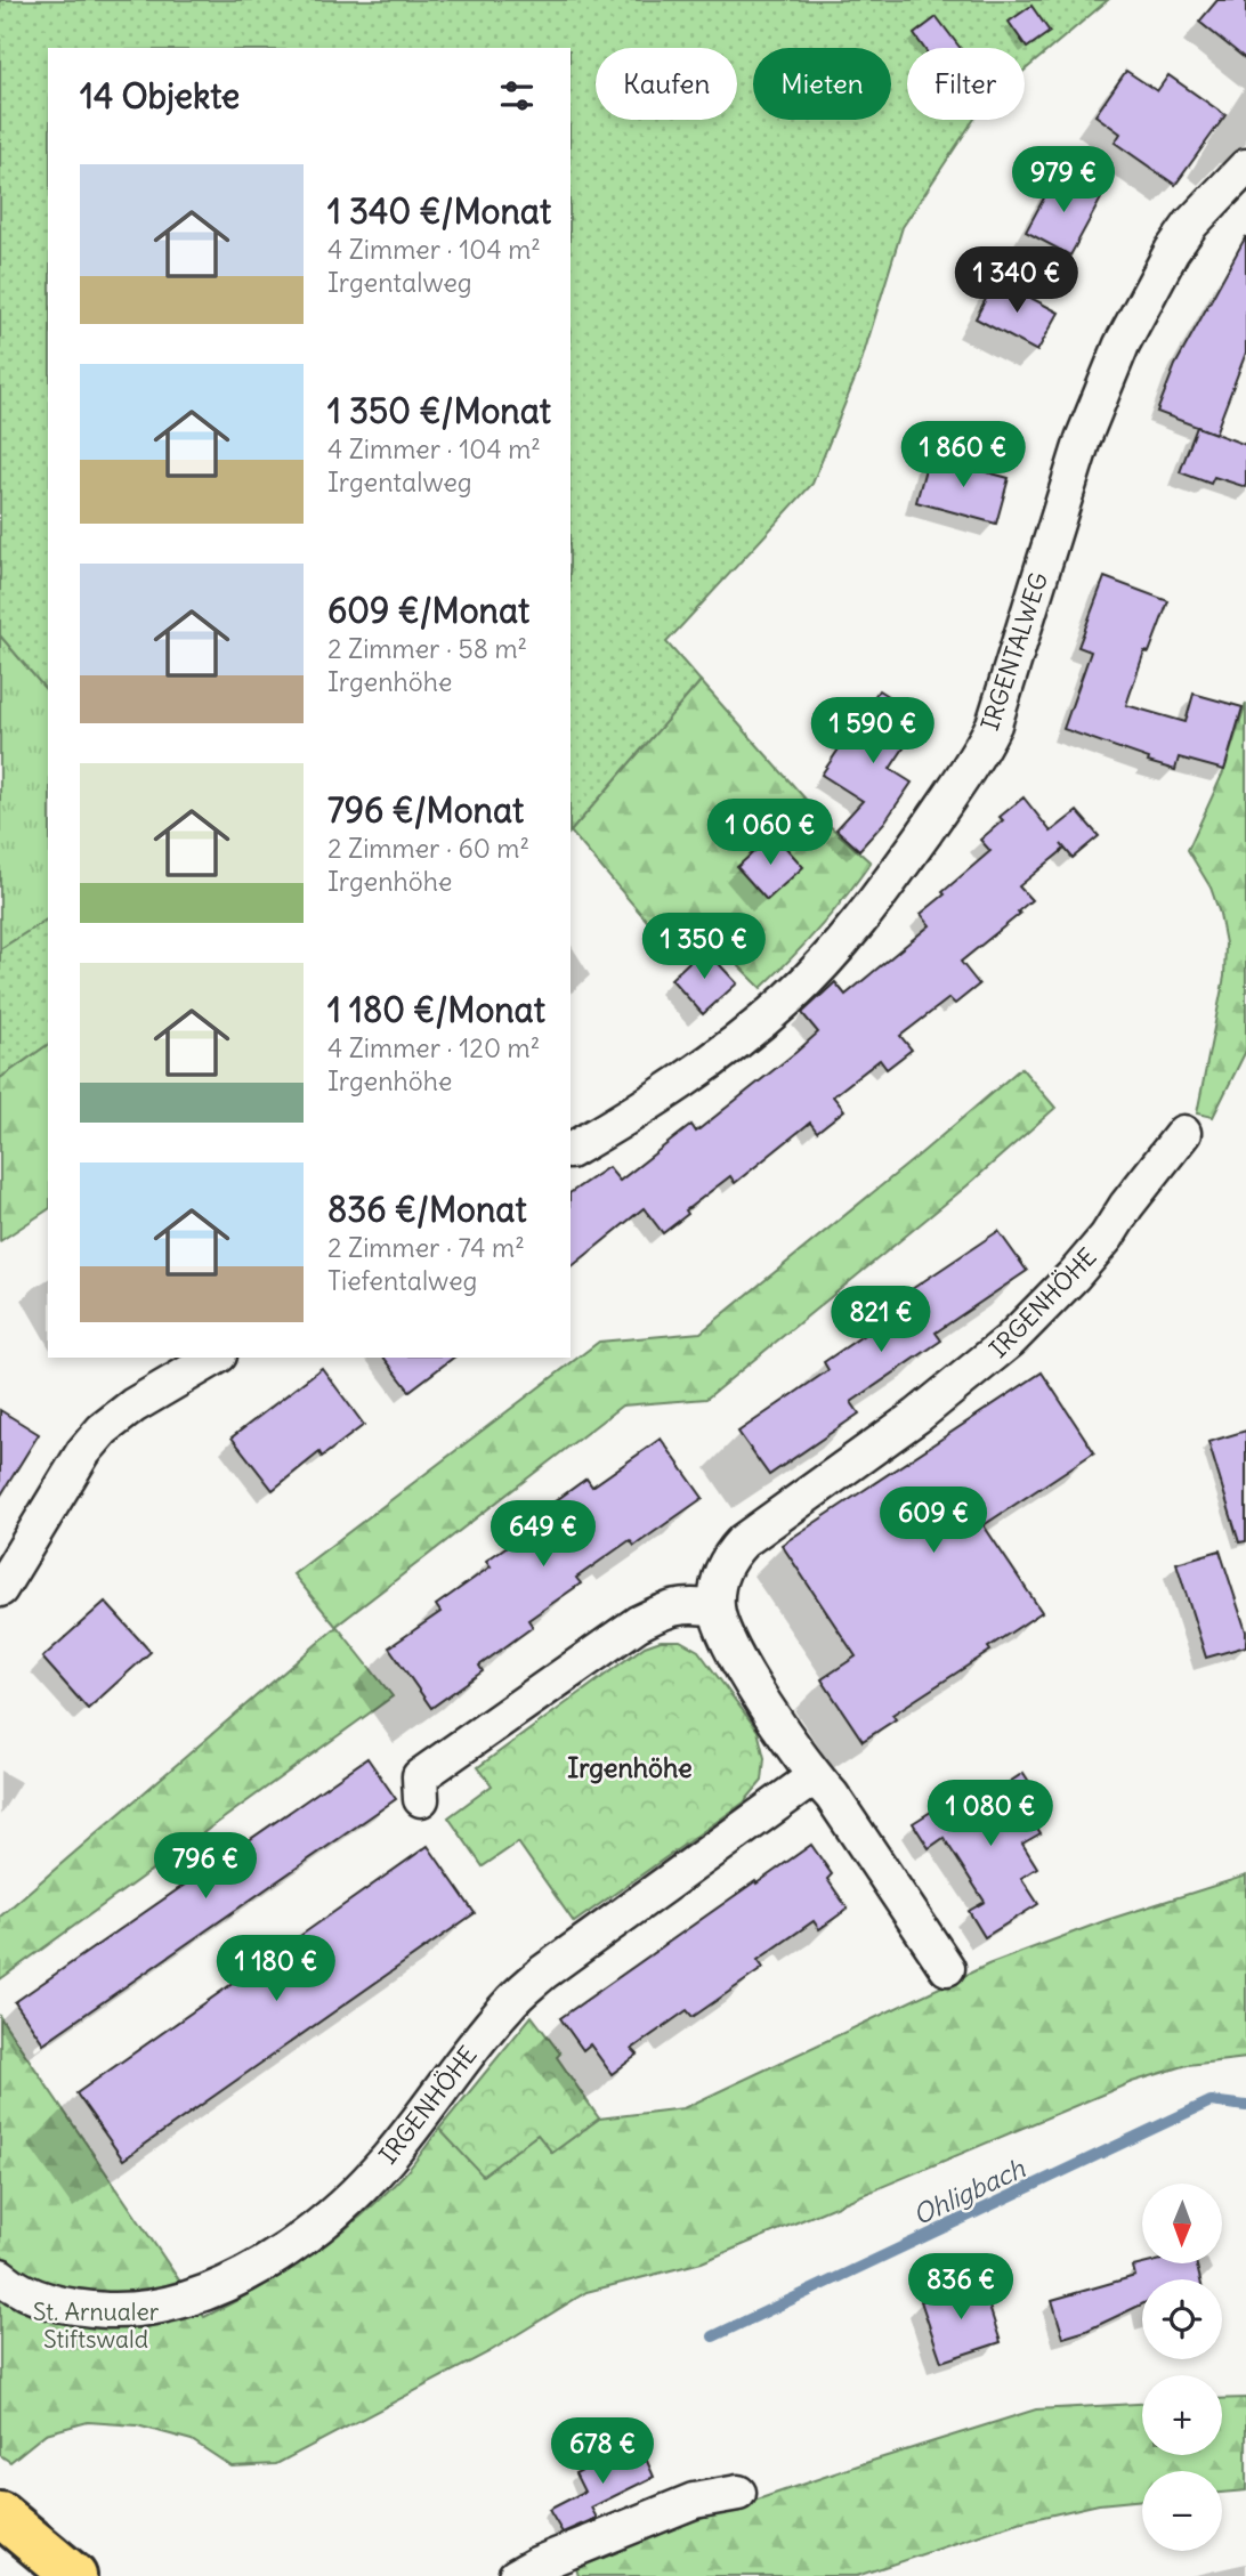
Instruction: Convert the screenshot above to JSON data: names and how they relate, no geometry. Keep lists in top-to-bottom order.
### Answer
{
  "streets": {
    "street": ["IRGENTALWEG", "IRGENHÖHE"]
  },
  "districts": ["Irgenhöhe"],
  "water": ["Ohligbach"],
  "parks": ["St. Arnualer Stiftswald"],
  "north": "bottom",
  "page": {
    "chip": ["Kaufen", "Mieten", "Filter"],
    "heading": "14 Objekte",
    "list": [
      {
        "name": "1 340 €/Monat",
        "note": "4 Zimmer · 104 m² · Irgentalweg"
      },
      {
        "name": "1 350 €/Monat",
        "note": "4 Zimmer · 104 m² · Irgentalweg"
      },
      {
        "name": "609 €/Monat",
        "note": "2 Zimmer · 58 m² · Irgenhöhe"
      },
      {
        "name": "796 €/Monat",
        "note": "2 Zimmer · 60 m² · Irgenhöhe"
      },
      {
        "name": "1 180 €/Monat",
        "note": "4 Zimmer · 120 m² · Irgenhöhe"
      },
      {
        "name": "836 €/Monat",
        "note": "2 Zimmer · 74 m² · Tiefentalweg"
      }
    ],
    "price": [
      "979 €",
      "1 340 €",
      "1 860 €",
      "1 590 €",
      "1 060 €",
      "1 350 €",
      "821 €",
      "609 €",
      "649 €",
      "1 080 €",
      "796 €",
      "1 180 €",
      "836 €",
      "678 €"
    ],
    "map_buttons": ["+", "−"]
  }
}
